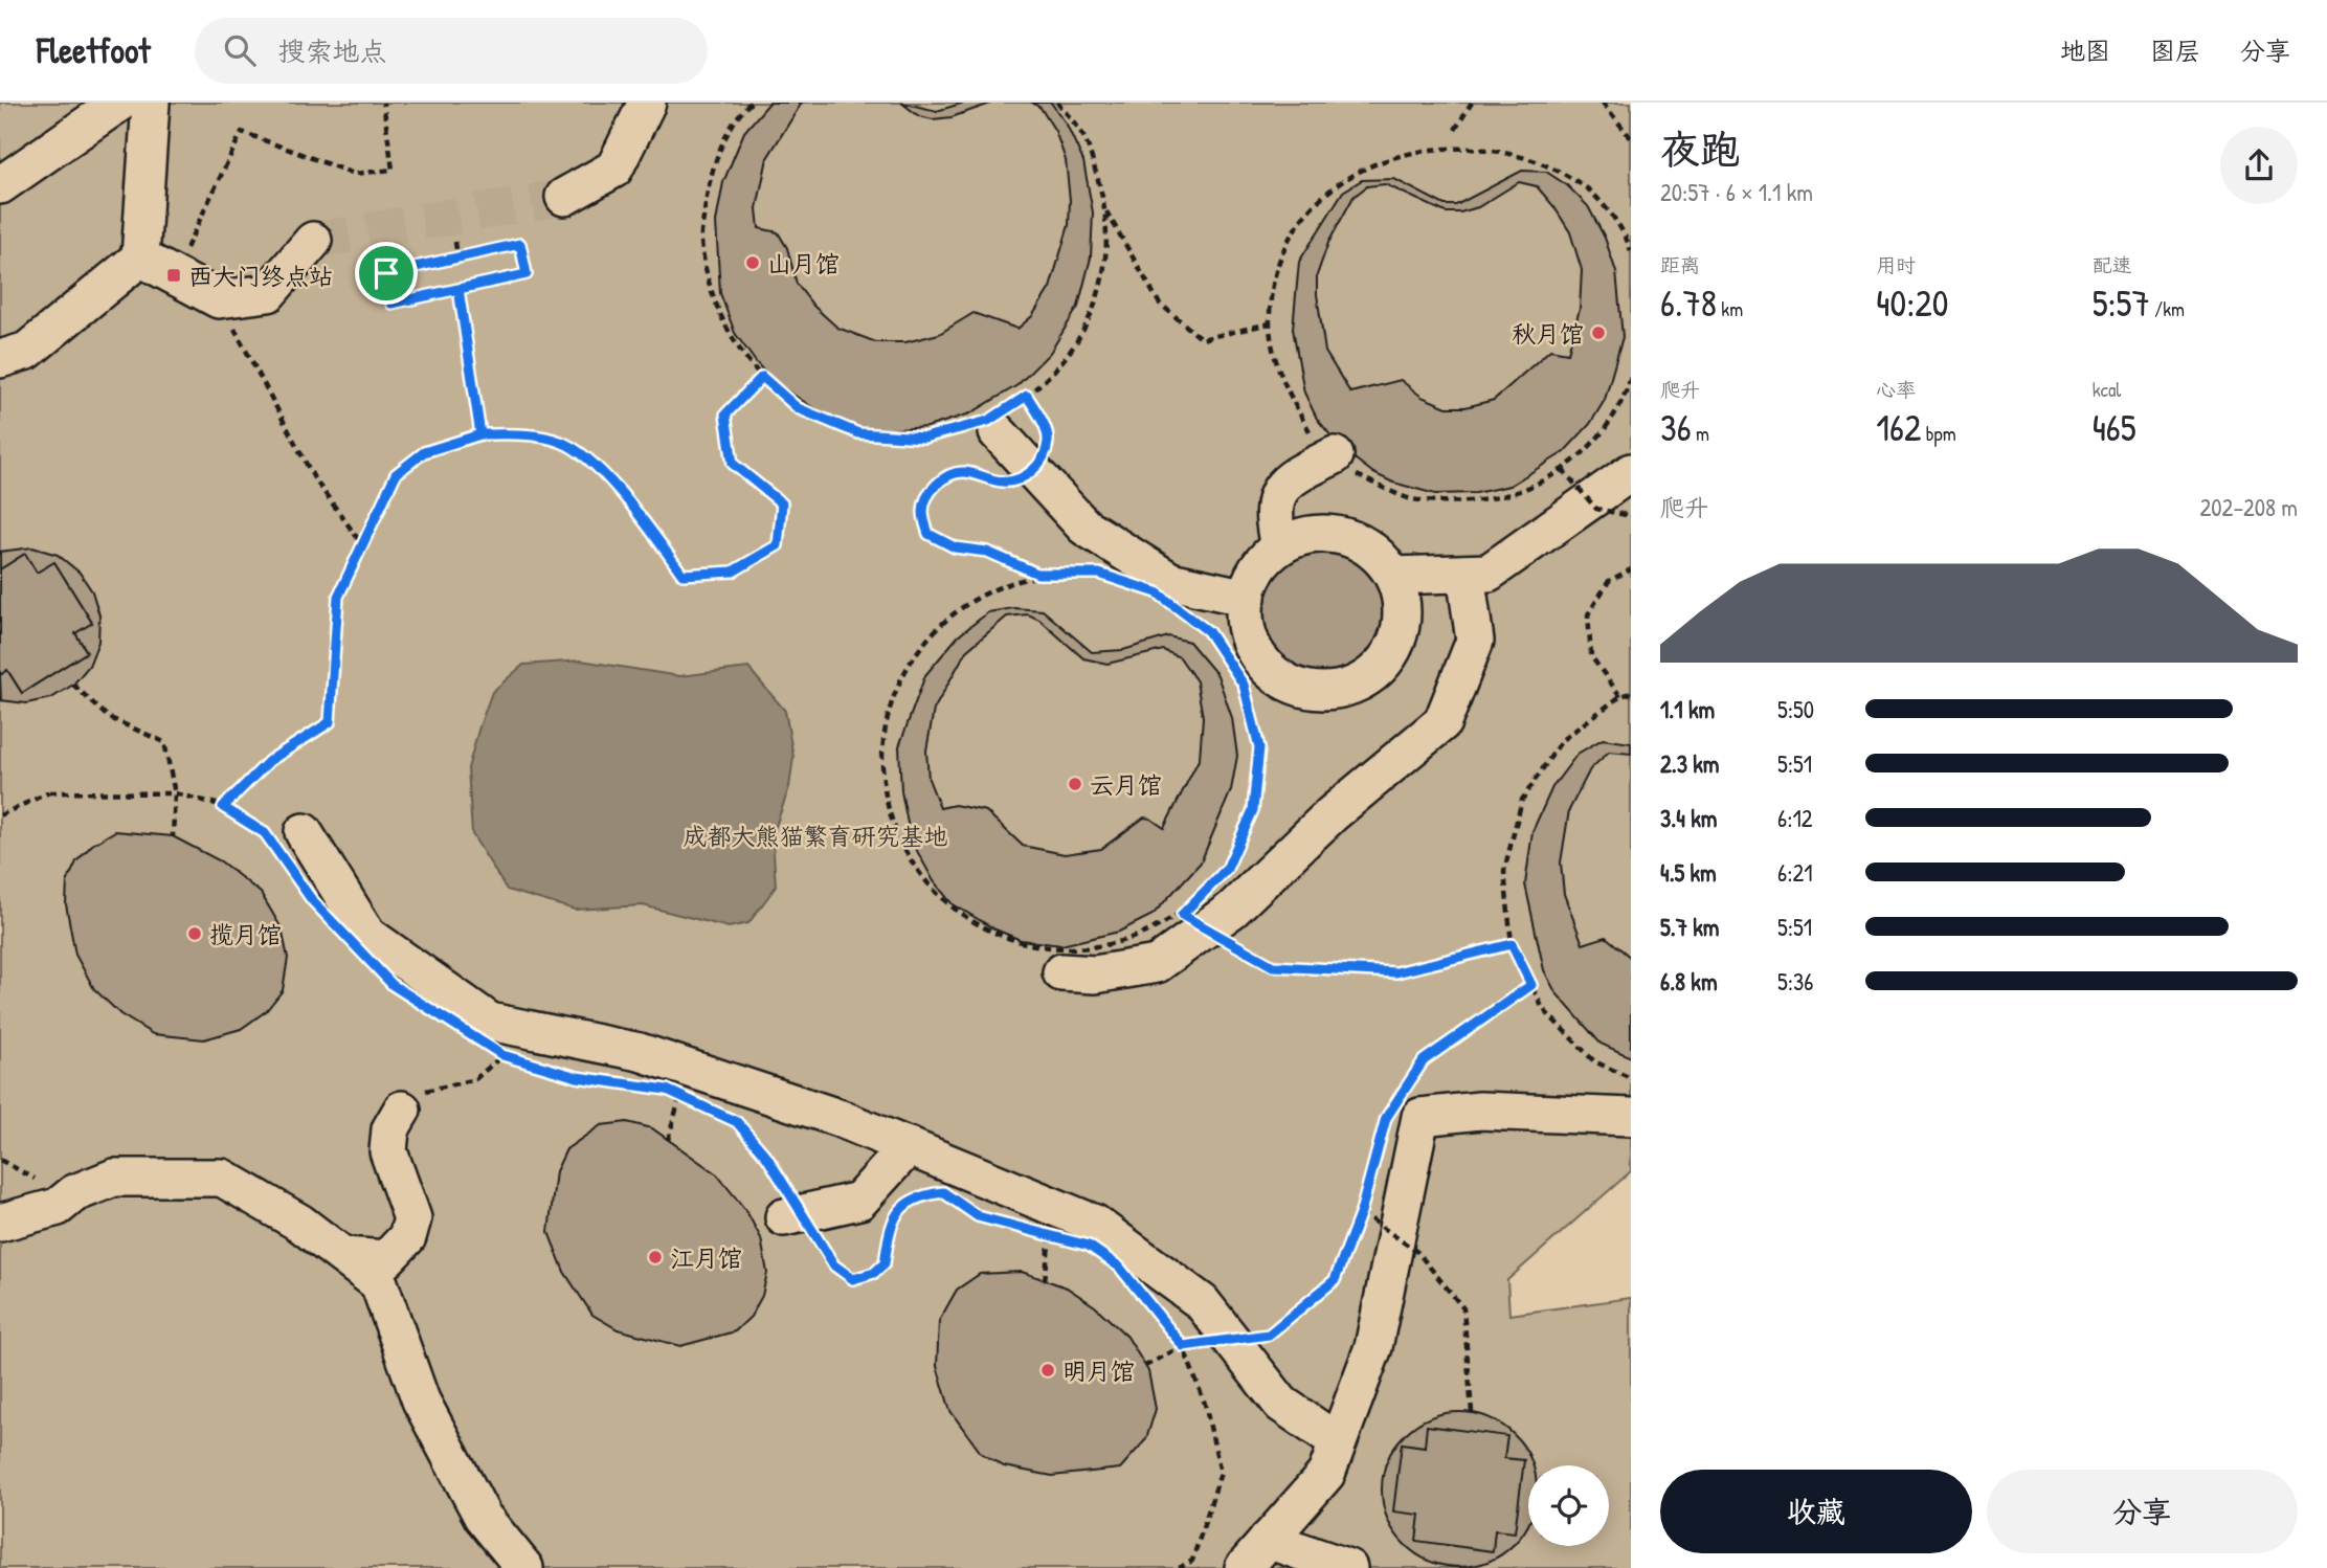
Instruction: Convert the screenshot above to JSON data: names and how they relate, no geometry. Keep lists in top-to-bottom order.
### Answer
{
  "parks": ["成都大熊猫繁育研究基地"],
  "places": {
    "other": [
      "山月馆",
      "秋月馆",
      "云月馆",
      "揽月馆",
      "江月馆",
      "明月馆"
    ],
    "transit": ["西大门终点站"]
  },
  "page": {
    "header": "Fleetfoot",
    "search": "搜索地点",
    "nav": ["地图", "图层", "分享"],
    "heading": ["夜跑", "20:57 · 6 × 1.1 km"],
    "stats": [
      ["距离", "6.78 km"],
      ["用时", "40:20"],
      ["配速", "5:57 /km"],
      ["爬升", "36 m"],
      ["心率", "162 bpm"],
      ["kcal", "465"]
    ],
    "chart": ["爬升", "202–208 m"],
    "list": [
      {
        "name": "1.1 km",
        "note": "5:50"
      },
      {
        "name": "2.3 km",
        "note": "5:51"
      },
      {
        "name": "3.4 km",
        "note": "6:12"
      },
      {
        "name": "4.5 km",
        "note": "6:21"
      },
      {
        "name": "5.7 km",
        "note": "5:51"
      },
      {
        "name": "6.8 km",
        "note": "5:36"
      }
    ],
    "buttons": ["收藏", "分享"]
  }
}
